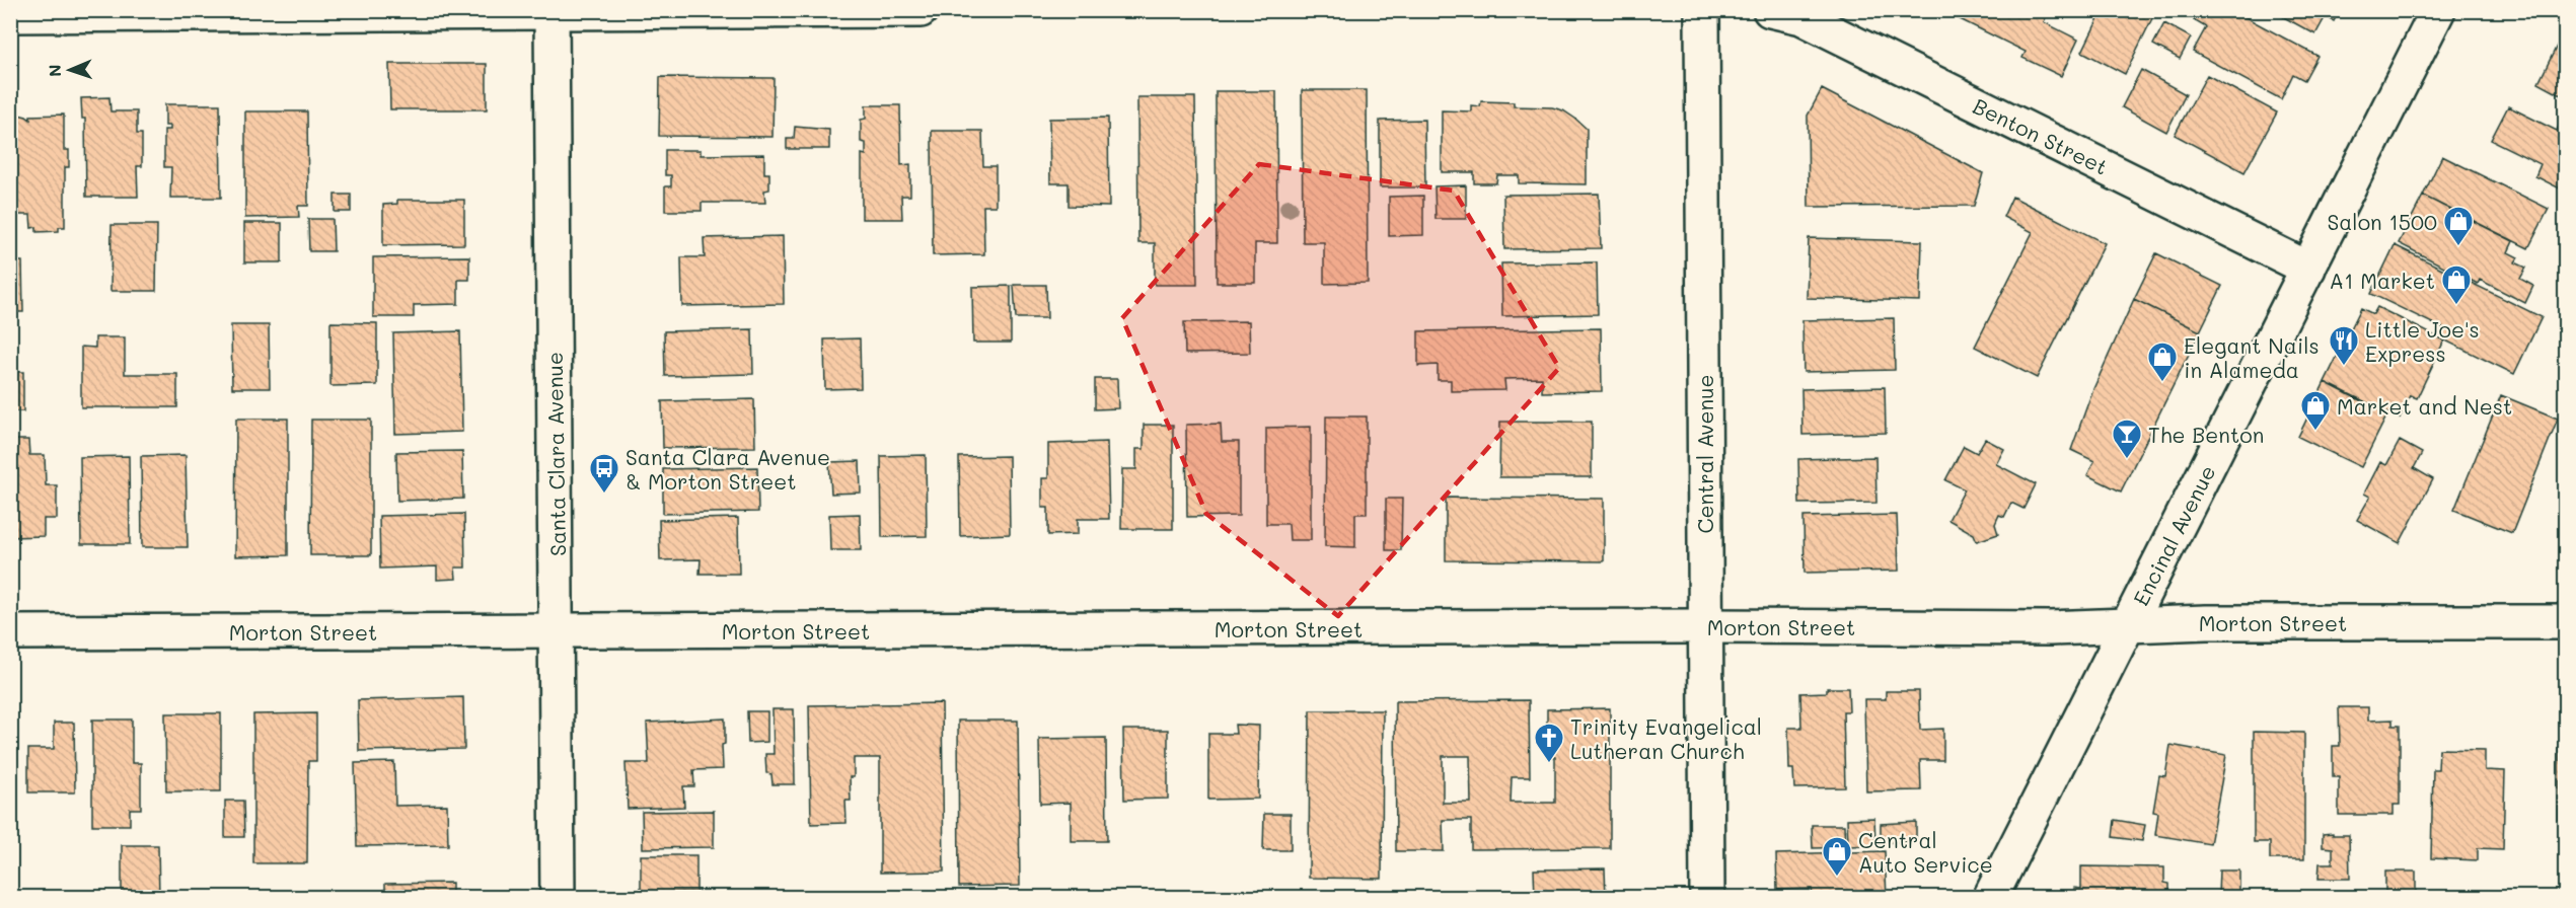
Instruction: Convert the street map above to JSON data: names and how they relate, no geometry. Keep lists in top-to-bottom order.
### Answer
{
  "streets": {
    "street": [
      "Benton Street",
      "Santa Clara Avenue",
      "Central Avenue",
      "Encinal Avenue",
      "Morton Street"
    ]
  },
  "crossings": [
    ["Benton Street", "Encinal Avenue"],
    ["Santa Clara Avenue", "Morton Street"],
    ["Central Avenue", "Morton Street"],
    ["Encinal Avenue", "Morton Street"]
  ],
  "places": {
    "shop": [
      "Salon 1500",
      "A1 Market",
      "Elegant Nails in Alameda",
      "Market and Nest",
      "Central Auto Service"
    ],
    "restaurant": ["Little Joe's Express"],
    "bar": ["The Benton"],
    "bus stop": ["Santa Clara Avenue & Morton Street"],
    "church": ["Trinity Evangelical Lutheran Church"]
  },
  "north": "left"
}
